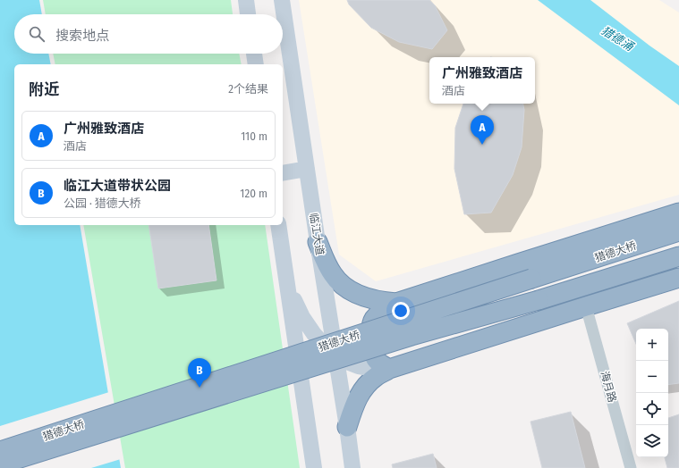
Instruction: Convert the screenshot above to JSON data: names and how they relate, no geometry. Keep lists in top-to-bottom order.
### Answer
{
  "streets": {
    "highway": ["猎德大桥"],
    "main road": ["临江大道"],
    "street": ["海月路"]
  },
  "water": ["猎德涌"],
  "page": {
    "search": "搜索地点",
    "popup": ["广州雅致酒店", "酒店"],
    "heading": ["附近", "2个结果"],
    "list": [
      {
        "mark": "A",
        "name": "广州雅致酒店",
        "note": "酒店",
        "value": "110 m"
      },
      {
        "mark": "B",
        "name": "临江大道带状公园",
        "note": "公园 · 猎德大桥",
        "value": "120 m"
      }
    ],
    "pins": ["A", "B"],
    "map_buttons": ["+", "−"]
  }
}
